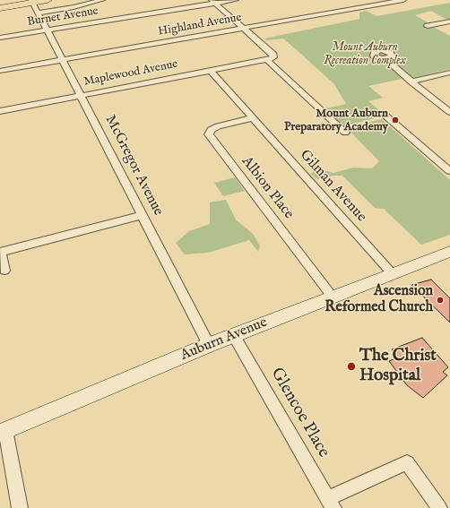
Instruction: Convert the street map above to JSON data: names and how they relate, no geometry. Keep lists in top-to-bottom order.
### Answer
{
  "streets": {
    "main road": ["Auburn Avenue"],
    "street": [
      "Burnet Avenue",
      "Highland Avenue",
      "Maplewood Avenue",
      "McGregor Avenue",
      "Gilman Avenue",
      "Albion Place",
      "Glencoe Place"
    ]
  },
  "crossings": [
    ["Burnet Avenue", "McGregor Avenue"],
    ["Highland Avenue", "McGregor Avenue"],
    ["Maplewood Avenue", "McGregor Avenue"],
    ["Maplewood Avenue", "Gilman Avenue"],
    ["McGregor Avenue", "Auburn Avenue"],
    ["Gilman Avenue", "Albion Place"],
    ["Gilman Avenue", "Auburn Avenue"],
    ["Albion Place", "Auburn Avenue"],
    ["Auburn Avenue", "Glencoe Place"]
  ],
  "parks": ["Mount Auburn Recreation Complex"],
  "places": ["Mount Auburn Preparatory Academy", "Ascension Reformed Church", "The Christ Hospital"]
}
